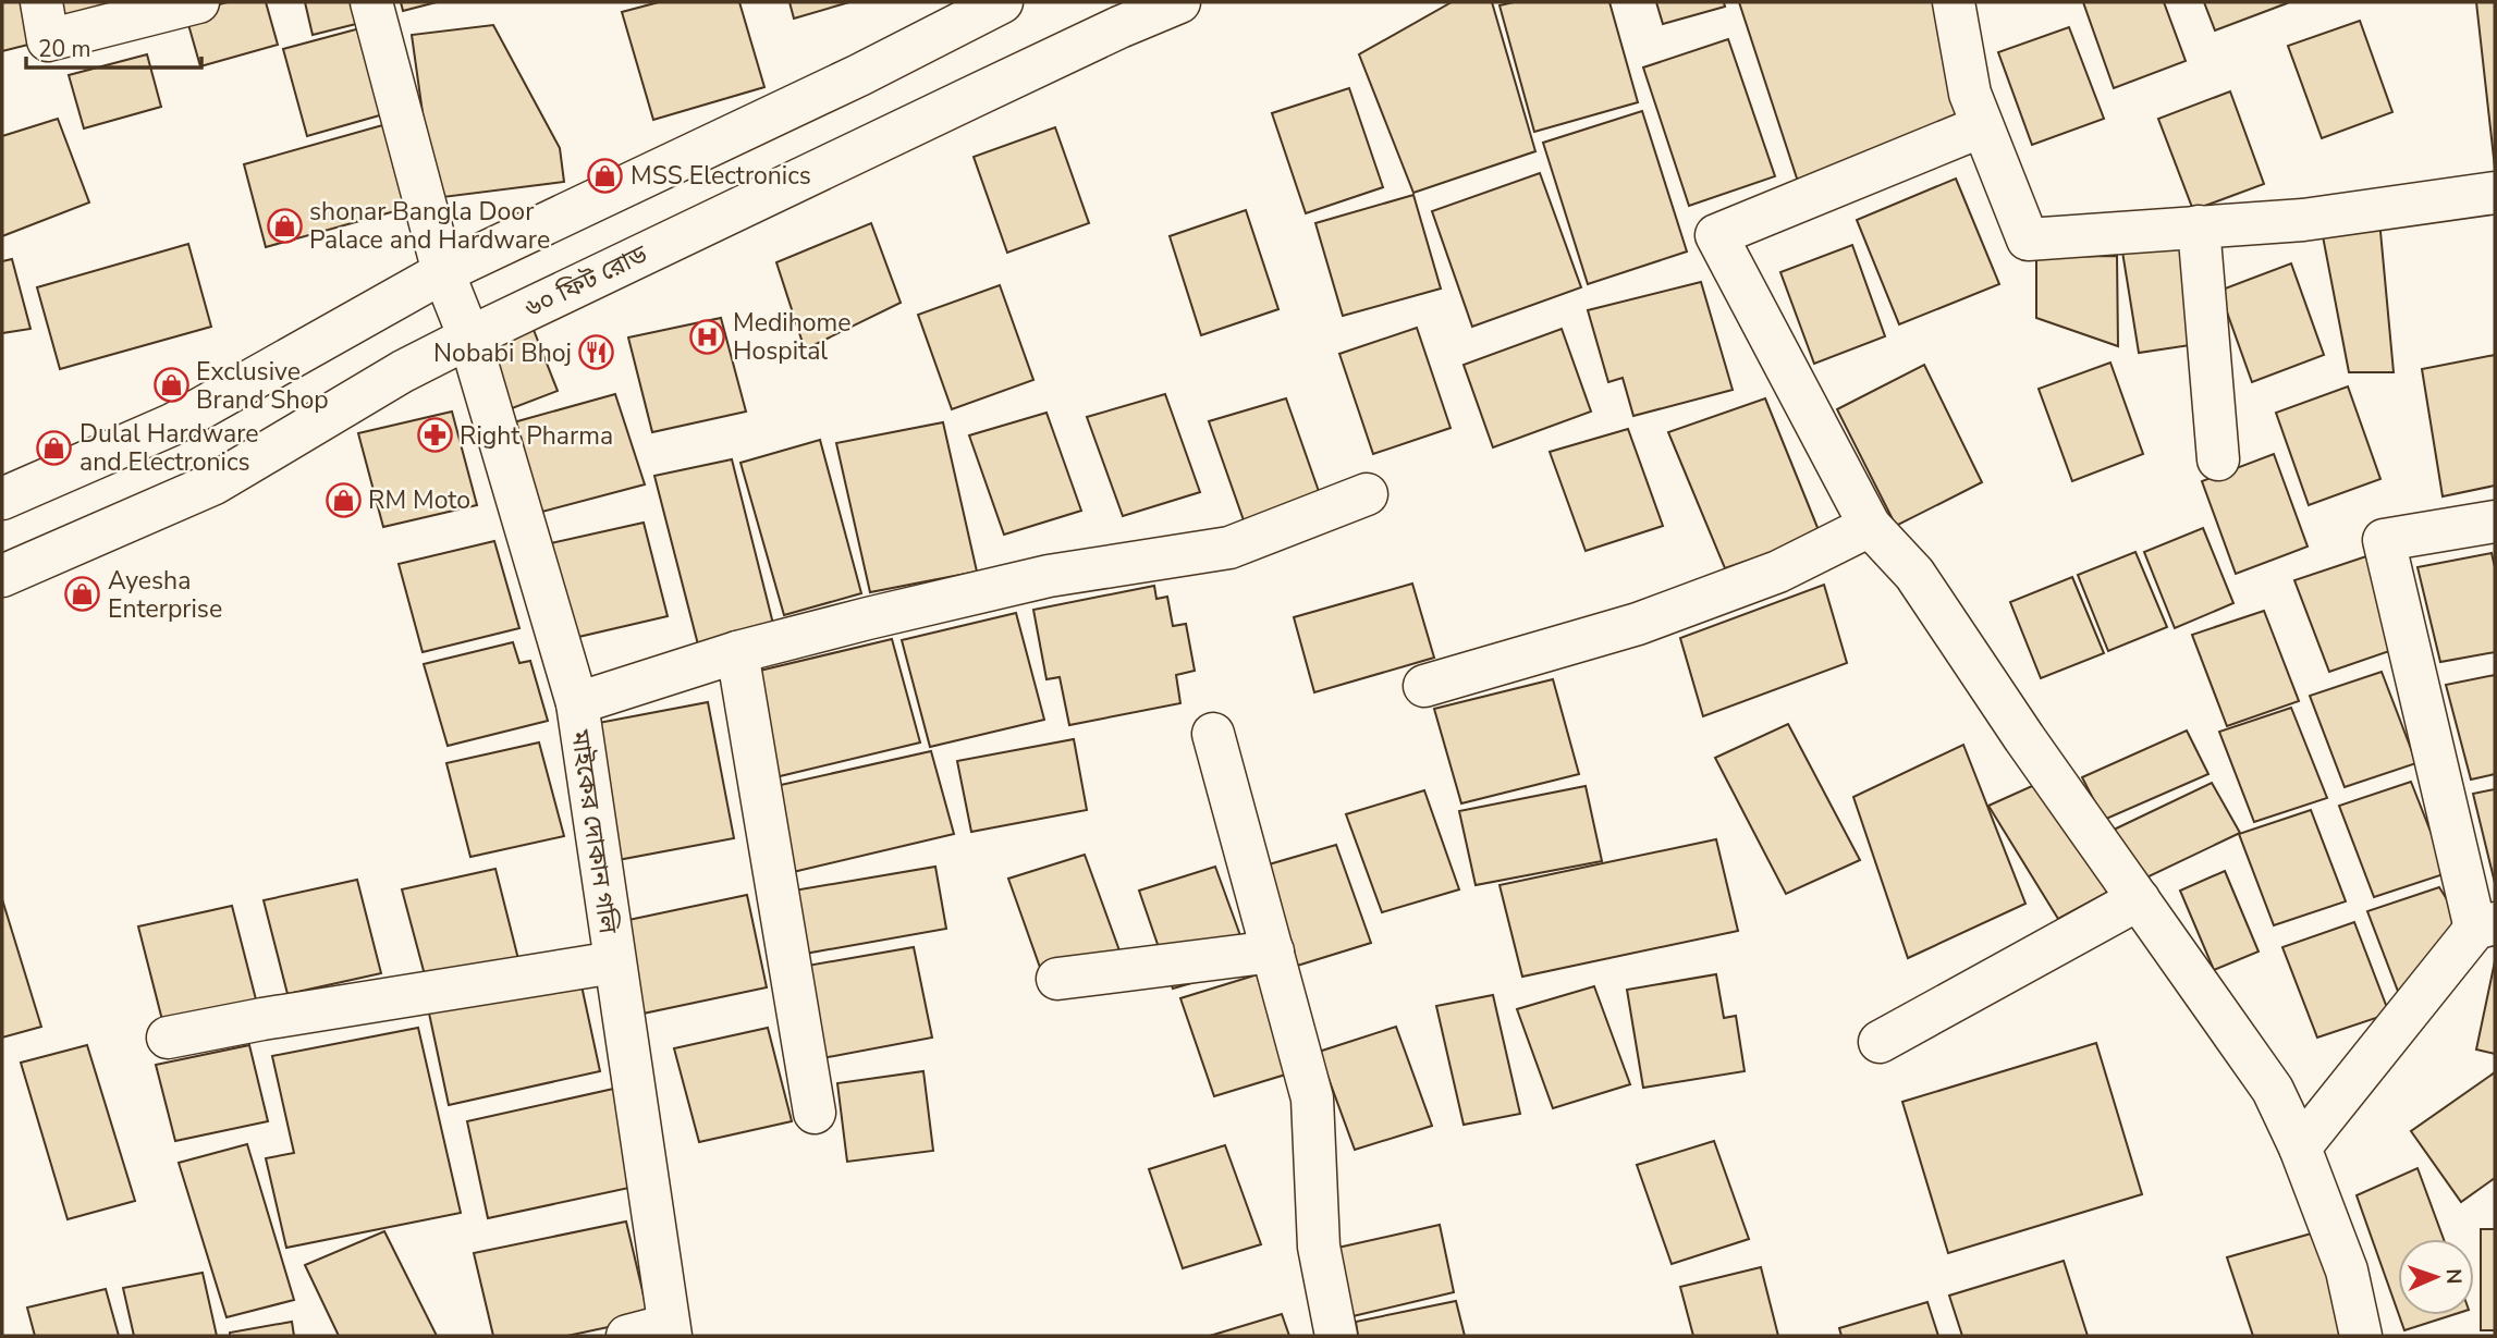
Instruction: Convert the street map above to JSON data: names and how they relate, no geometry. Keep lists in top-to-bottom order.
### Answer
{
  "streets": {
    "street": ["৬০ ফিট রোড", "মাইকের দোকান গলি"]
  },
  "crossings": [
    ["৬০ ফিট রোড", "মাইকের দোকান গলি"]
  ],
  "places": {
    "shop": [
      "MSS Electronics",
      "shonar Bangla Door Palace and Hardware",
      "Exclusive Brand Shop",
      "Dulal Hardware and Electronics",
      "RM Moto",
      "Ayesha Enterprise"
    ],
    "hospital": ["Medihome Hospital"],
    "restaurant": ["Nobabi Bhoj"],
    "pharmacy": ["Right Pharma"]
  },
  "scale_bar": "20 m",
  "north": "right"
}
